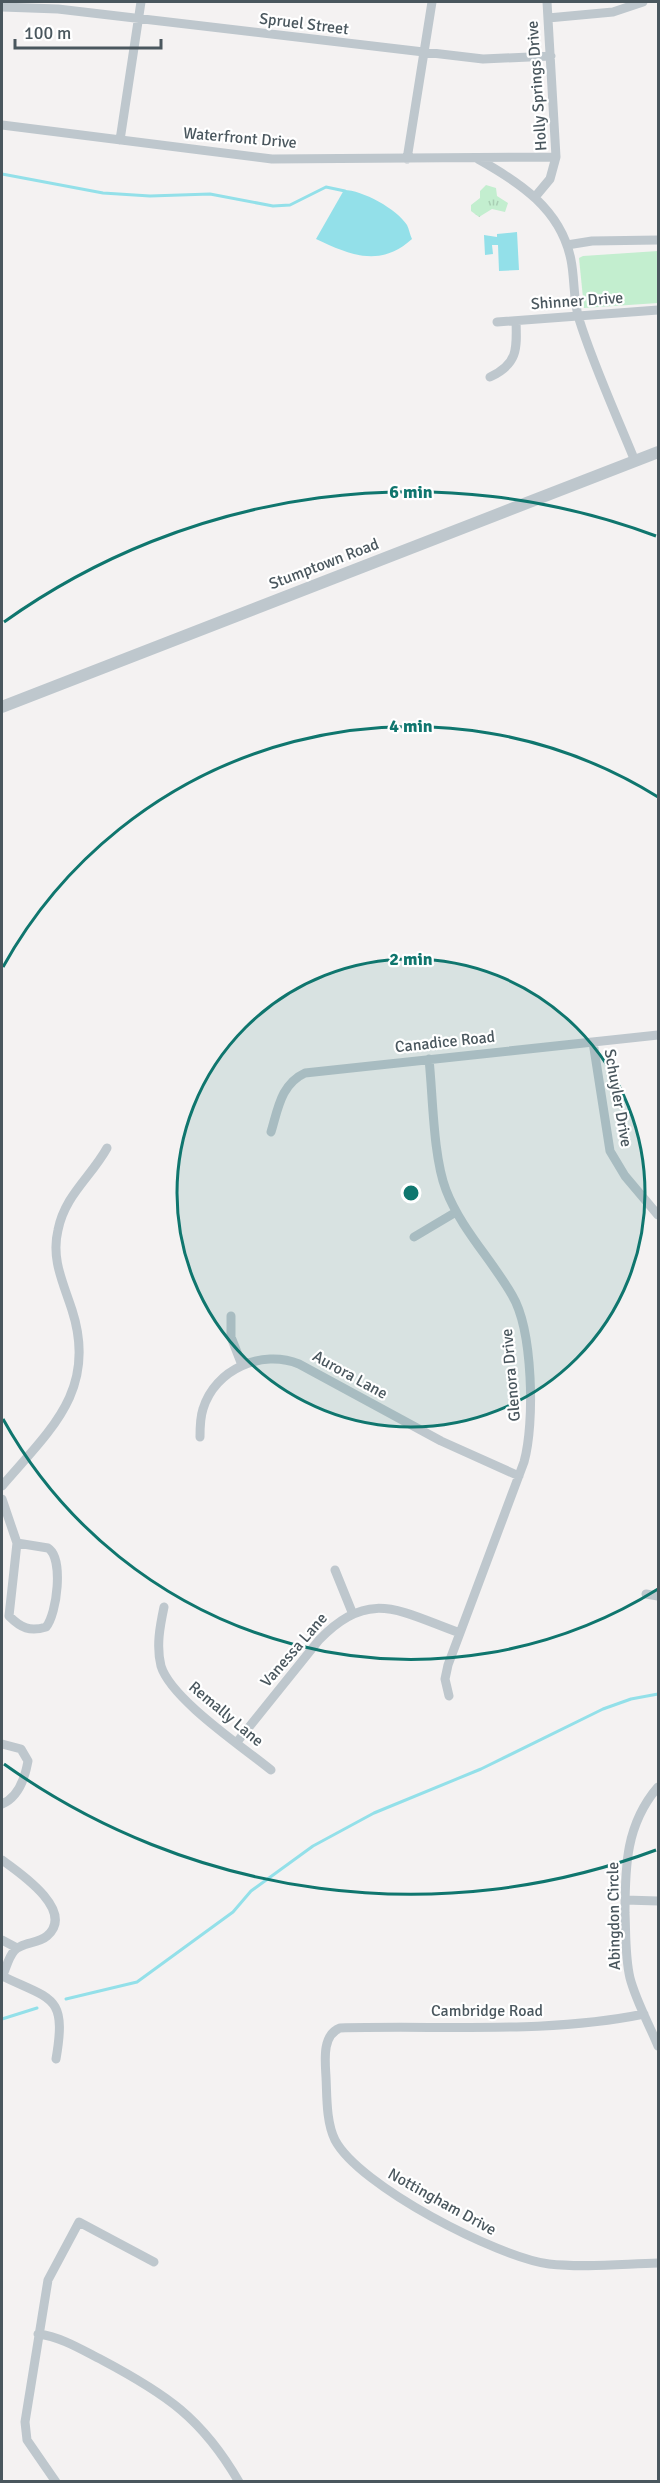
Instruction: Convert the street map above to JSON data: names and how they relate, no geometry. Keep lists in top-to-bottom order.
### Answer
{
  "streets": {
    "street": [
      "Spruel Street",
      "Holly Springs Drive",
      "Waterfront Drive",
      "Shinner Drive",
      "Stumptown Road",
      "Canadice Road",
      "Schuyler Drive",
      "Aurora Lane",
      "Glenora Drive",
      "Vanessa Lane",
      "Remally Lane",
      "Abingdon Circle",
      "Cambridge Road",
      "Nottingham Drive"
    ]
  },
  "crossings": [
    ["Spruel Street", "Holly Springs Drive"],
    ["Holly Springs Drive", "Waterfront Drive"],
    ["Waterfront Drive", "Shinner Drive"],
    ["Waterfront Drive", "Stumptown Road"],
    ["Canadice Road", "Schuyler Drive"],
    ["Canadice Road", "Glenora Drive"],
    ["Aurora Lane", "Glenora Drive"],
    ["Glenora Drive", "Vanessa Lane"],
    ["Vanessa Lane", "Remally Lane"],
    ["Abingdon Circle", "Cambridge Road"],
    ["Cambridge Road", "Nottingham Drive"]
  ],
  "scale_bar": "100 m",
  "rings": ["6 min", "4 min", "2 min"]
}
